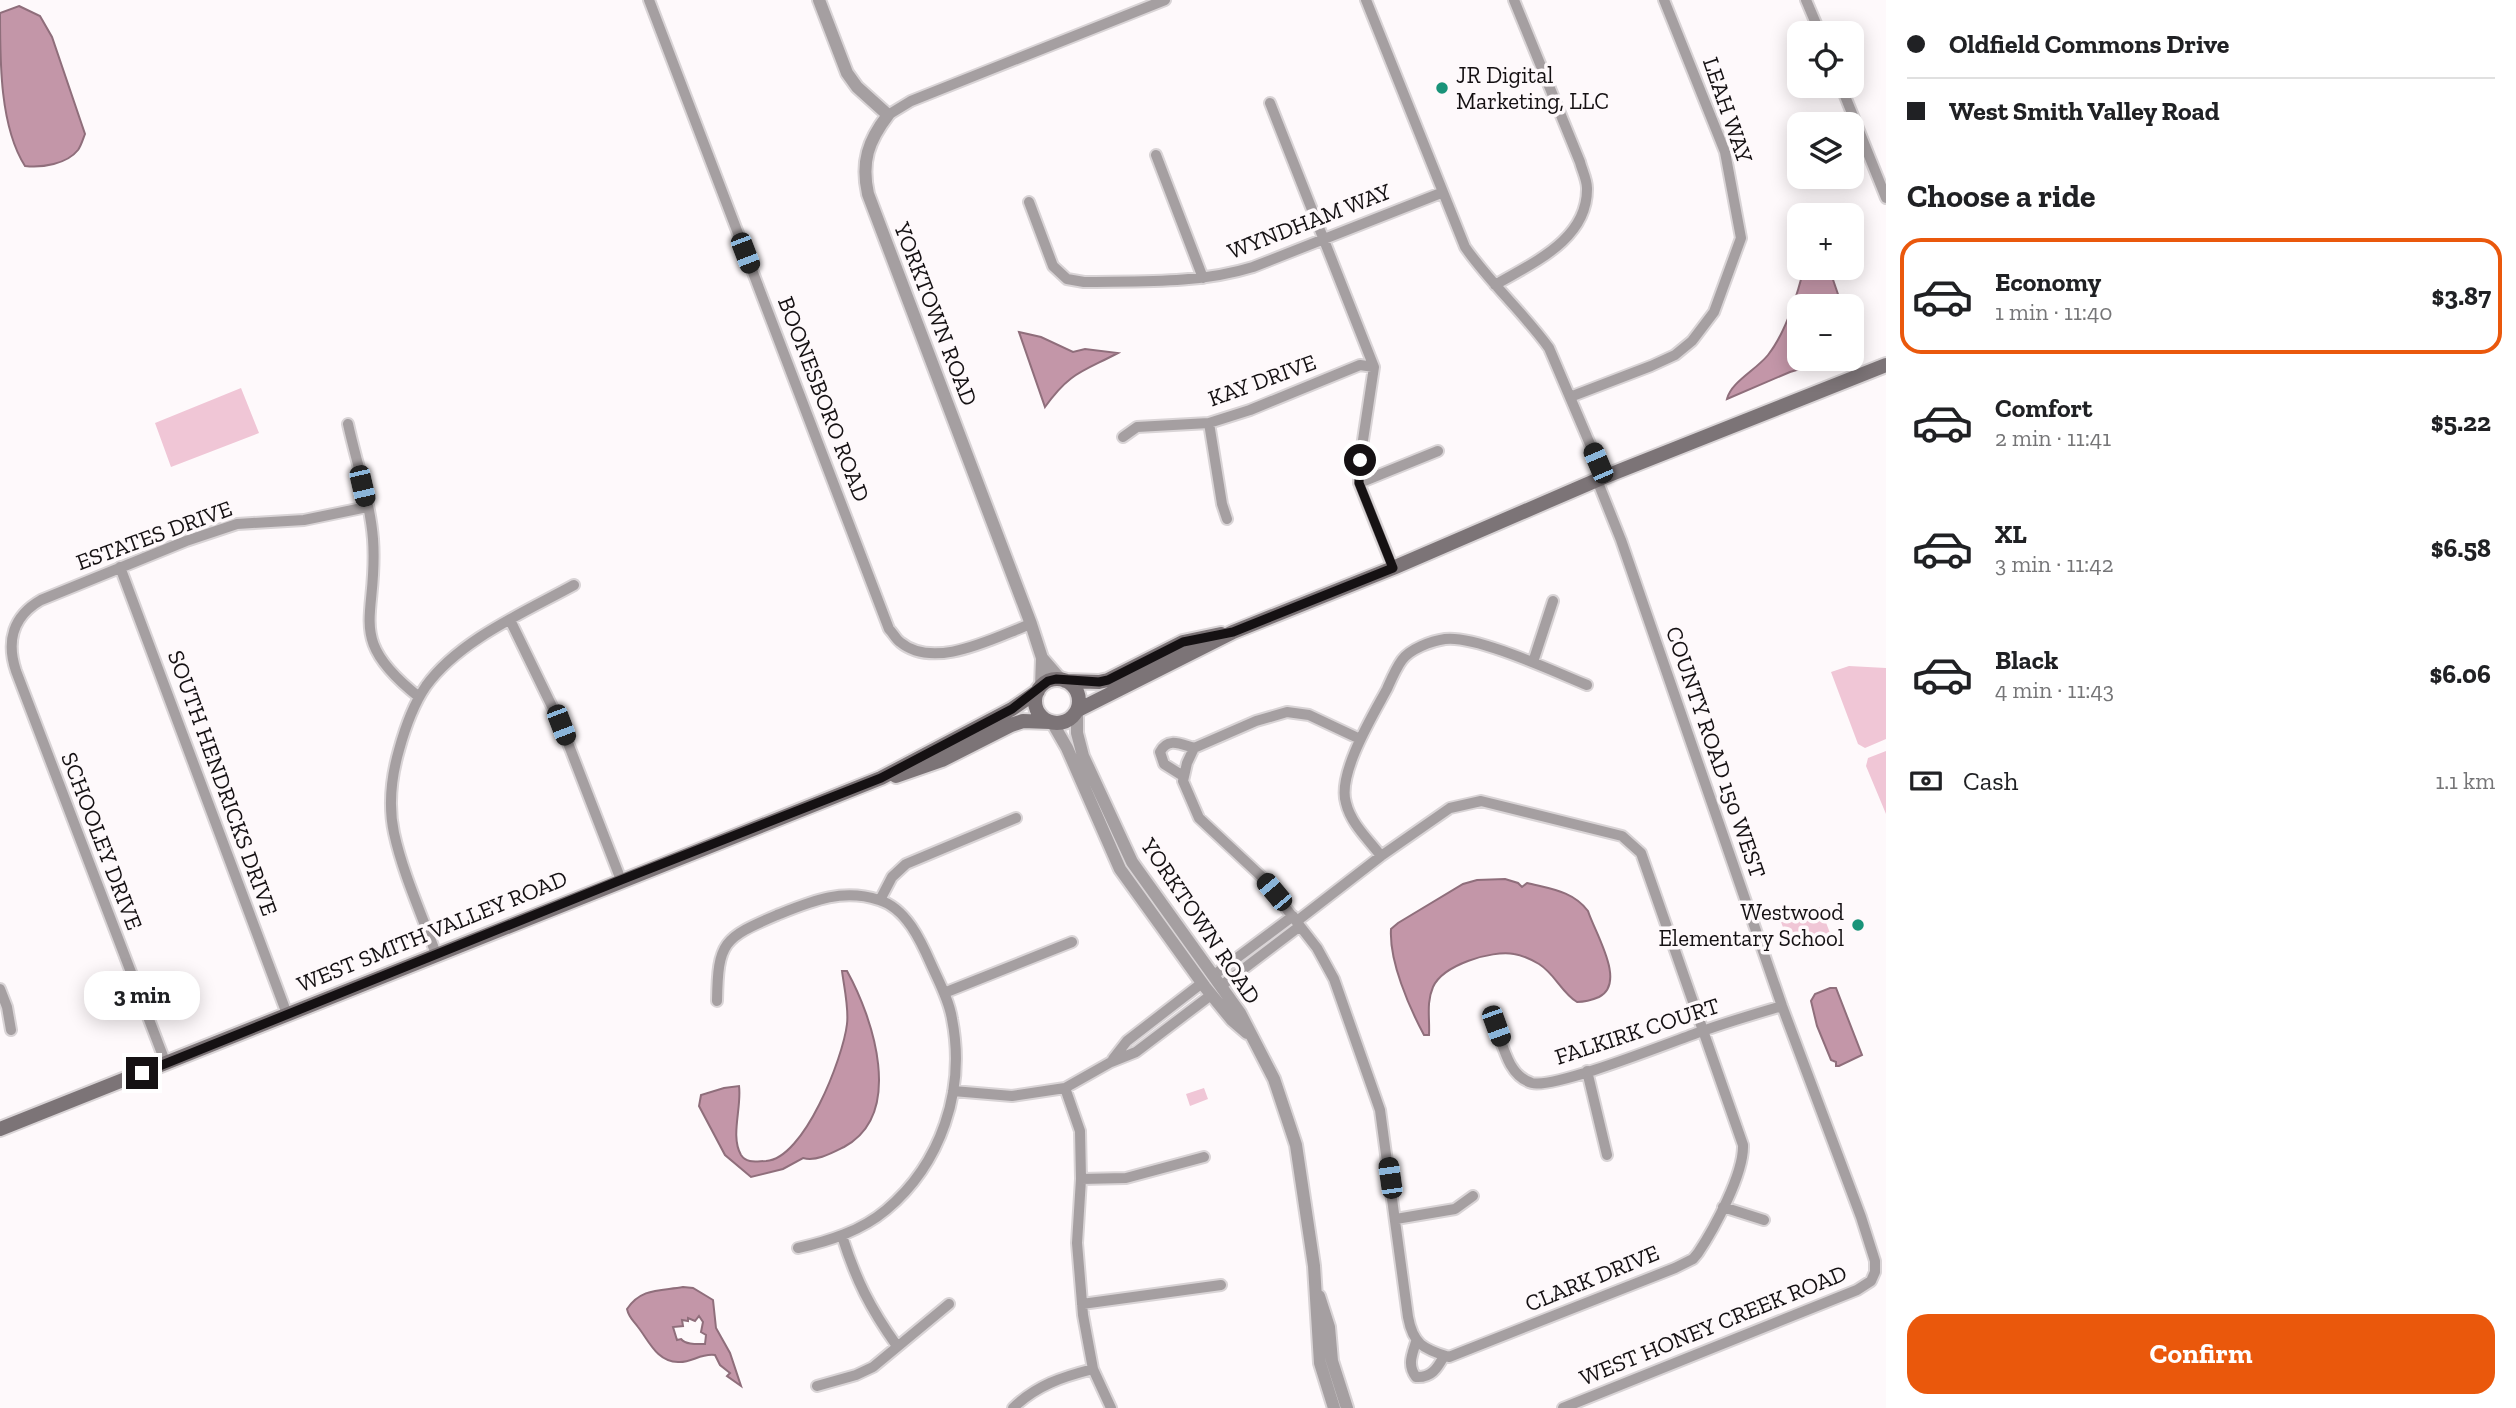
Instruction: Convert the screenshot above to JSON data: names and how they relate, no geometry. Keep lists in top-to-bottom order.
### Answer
{
  "streets": {
    "main road": ["WEST SMITH VALLEY ROAD"],
    "street": [
      "LEAH WAY",
      "WYNDHAM WAY",
      "YORKTOWN ROAD",
      "KAY DRIVE",
      "BOONESBORO ROAD",
      "ESTATES DRIVE",
      "COUNTY ROAD 150 WEST",
      "SOUTH HENDRICKS DRIVE",
      "SCHOOLEY DRIVE",
      "FALKIRK COURT",
      "CLARK DRIVE",
      "WEST HONEY CREEK ROAD"
    ]
  },
  "crossings": [
    ["LEAH WAY", "COUNTY ROAD 150 WEST"],
    ["WYNDHAM WAY", "COUNTY ROAD 150 WEST"],
    ["YORKTOWN ROAD", "BOONESBORO ROAD"],
    ["YORKTOWN ROAD", "WEST SMITH VALLEY ROAD"],
    ["ESTATES DRIVE", "SOUTH HENDRICKS DRIVE"],
    ["ESTATES DRIVE", "SCHOOLEY DRIVE"],
    ["COUNTY ROAD 150 WEST", "FALKIRK COURT"],
    ["COUNTY ROAD 150 WEST", "WEST HONEY CREEK ROAD"],
    ["SOUTH HENDRICKS DRIVE", "WEST SMITH VALLEY ROAD"],
    ["SCHOOLEY DRIVE", "WEST SMITH VALLEY ROAD"],
    ["FALKIRK COURT", "CLARK DRIVE"]
  ],
  "places": ["JR Digital Marketing, LLC", "Westwood Elementary School"],
  "page": {
    "banner": ["Oldfield Commons Drive", "West Smith Valley Road"],
    "map_buttons": ["+", "−"],
    "heading": "Choose a ride",
    "list": [
      {
        "name": "Economy",
        "note": "1 min · 11:40",
        "value": "$3.87"
      },
      {
        "name": "Comfort",
        "note": "2 min · 11:41",
        "value": "$5.22"
      },
      {
        "name": "XL",
        "note": "3 min · 11:42",
        "value": "$6.58"
      },
      {
        "name": "Black",
        "note": "4 min · 11:43",
        "value": "$6.06"
      }
    ],
    "pay": ["Cash", "1.1 km"],
    "bubble": "3 min",
    "buttons": "Confirm"
  }
}
